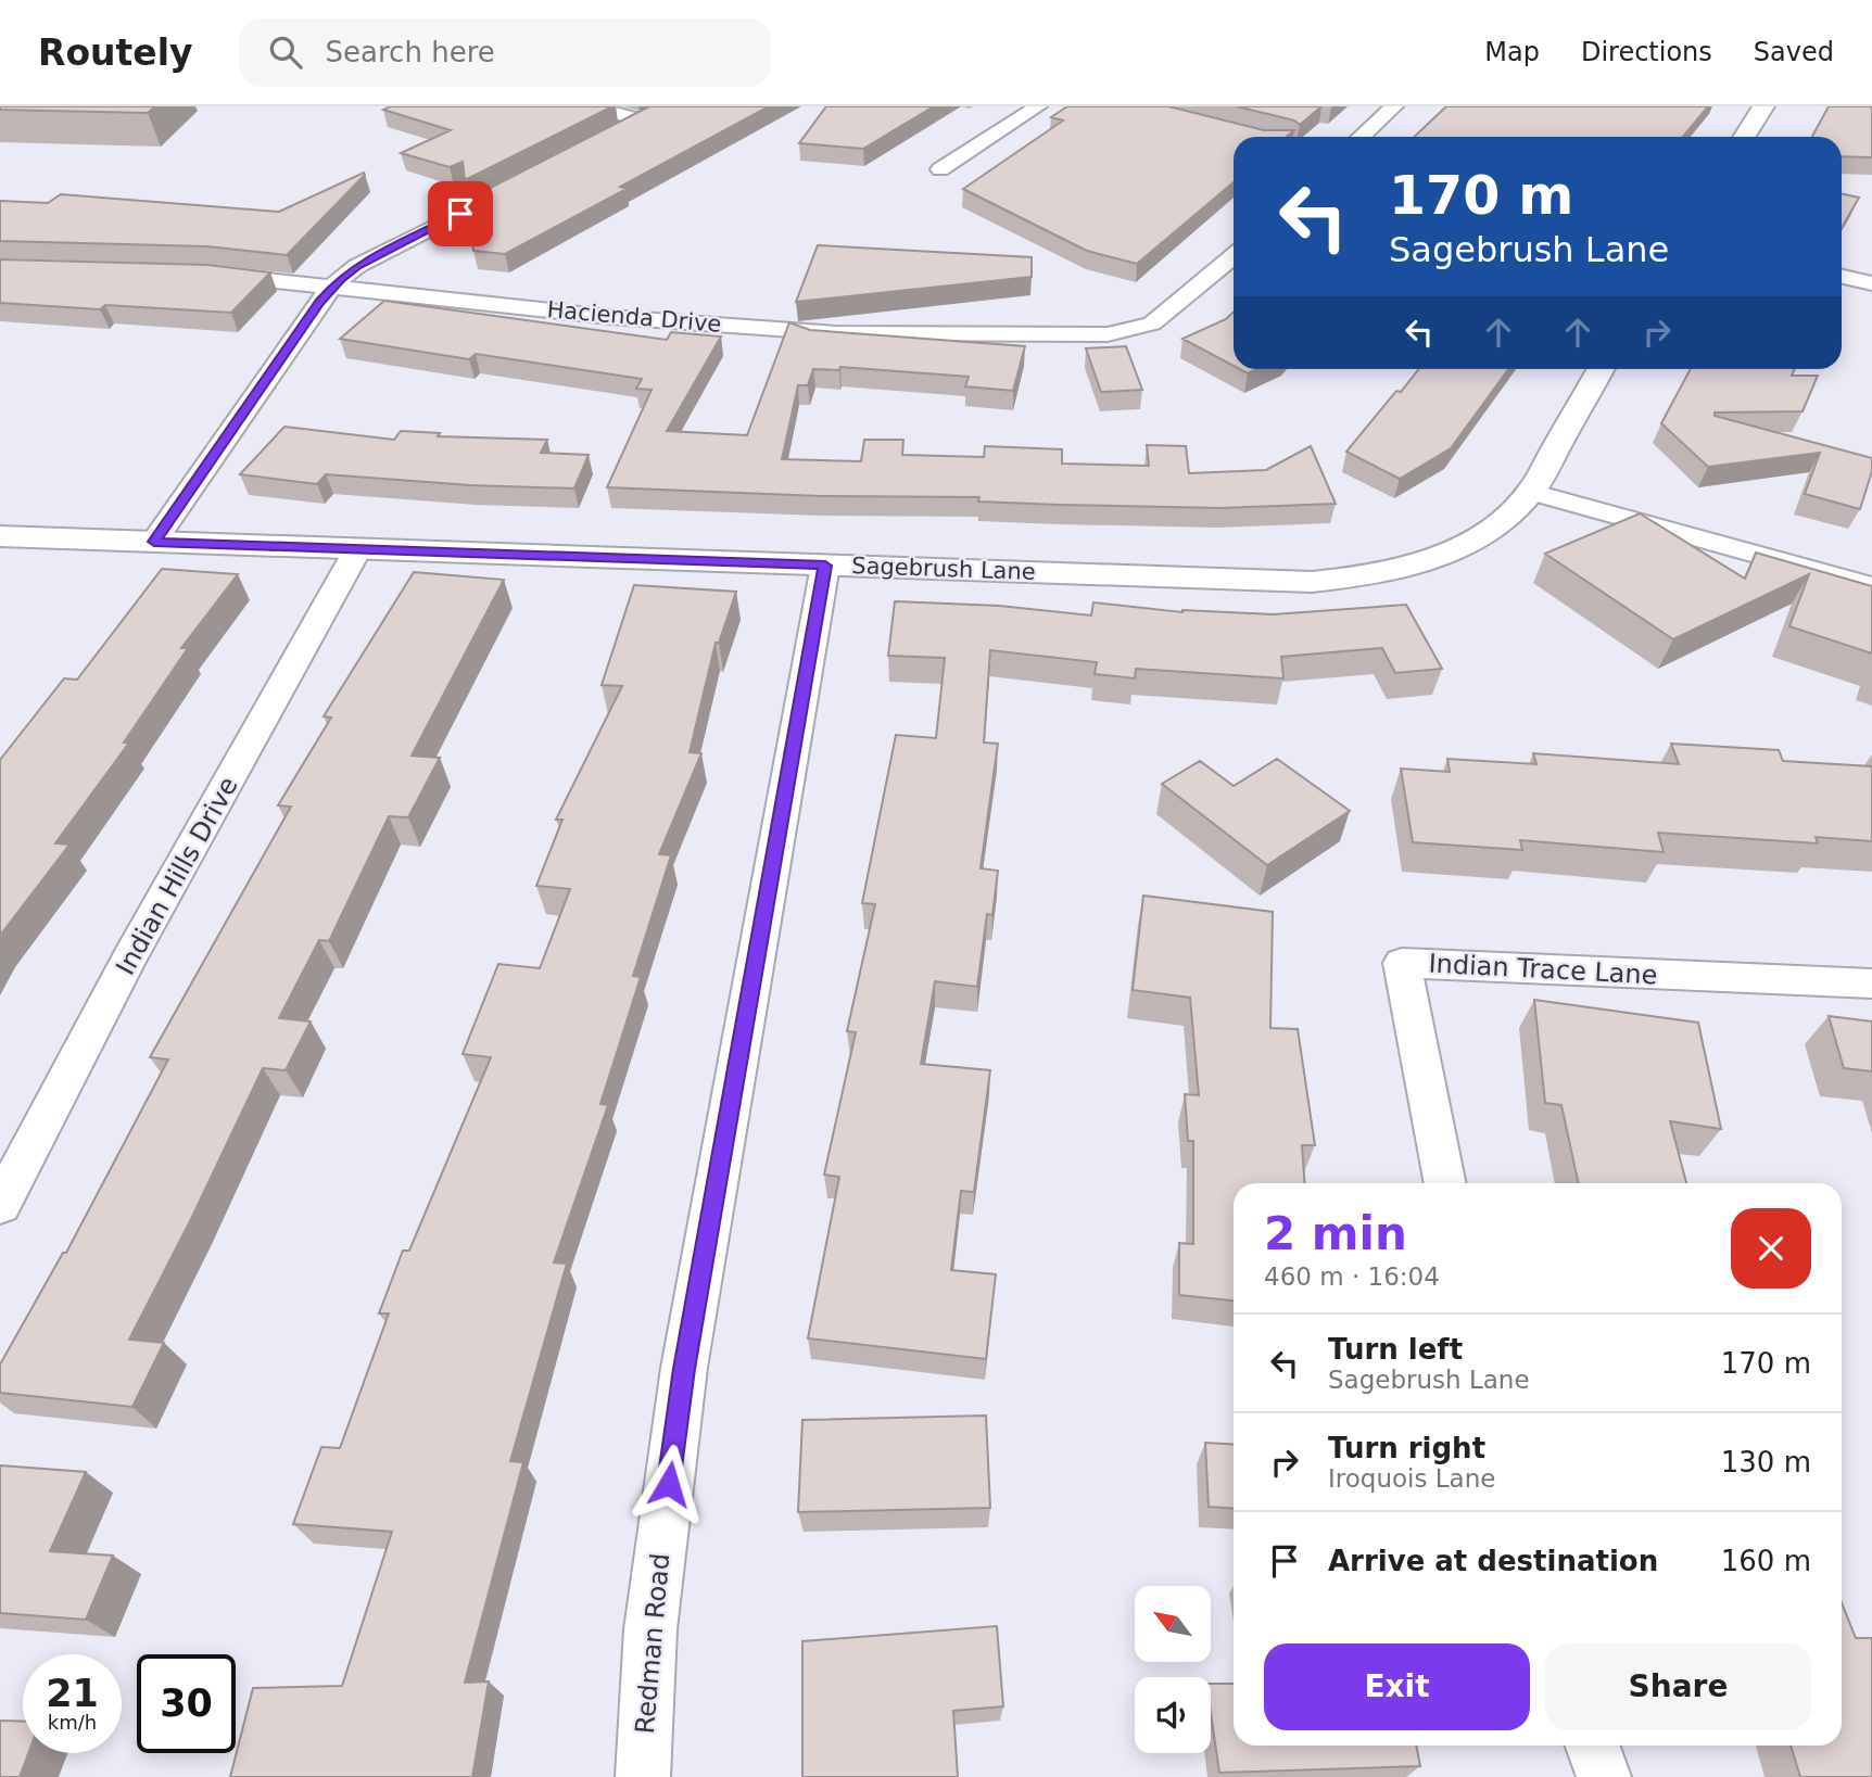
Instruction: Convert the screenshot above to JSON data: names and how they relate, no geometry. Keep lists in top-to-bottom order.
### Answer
{
  "streets": {
    "street": [
      "Hacienda Drive",
      "Sagebrush Lane",
      "Indian Hills Drive",
      "Indian Trace Lane",
      "Redman Road"
    ]
  },
  "crossings": [
    ["Sagebrush Lane", "Indian Hills Drive"],
    ["Sagebrush Lane", "Redman Road"]
  ],
  "north": "top left",
  "page": {
    "header": "Routely",
    "search": "Search here",
    "nav": ["Map", "Directions", "Saved"],
    "turn": ["170 m", "Sagebrush Lane"],
    "heading": ["2 min", "460 m · 16:04"],
    "list": [
      {
        "name": "Turn left",
        "note": "Sagebrush Lane",
        "value": "170 m"
      },
      {
        "name": "Turn right",
        "note": "Iroquois Lane",
        "value": "130 m"
      },
      {
        "name": "Arrive at destination",
        "value": "160 m"
      }
    ],
    "buttons": ["Exit", "Share"],
    "speed": "21 km/h",
    "limit": "30"
  }
}
